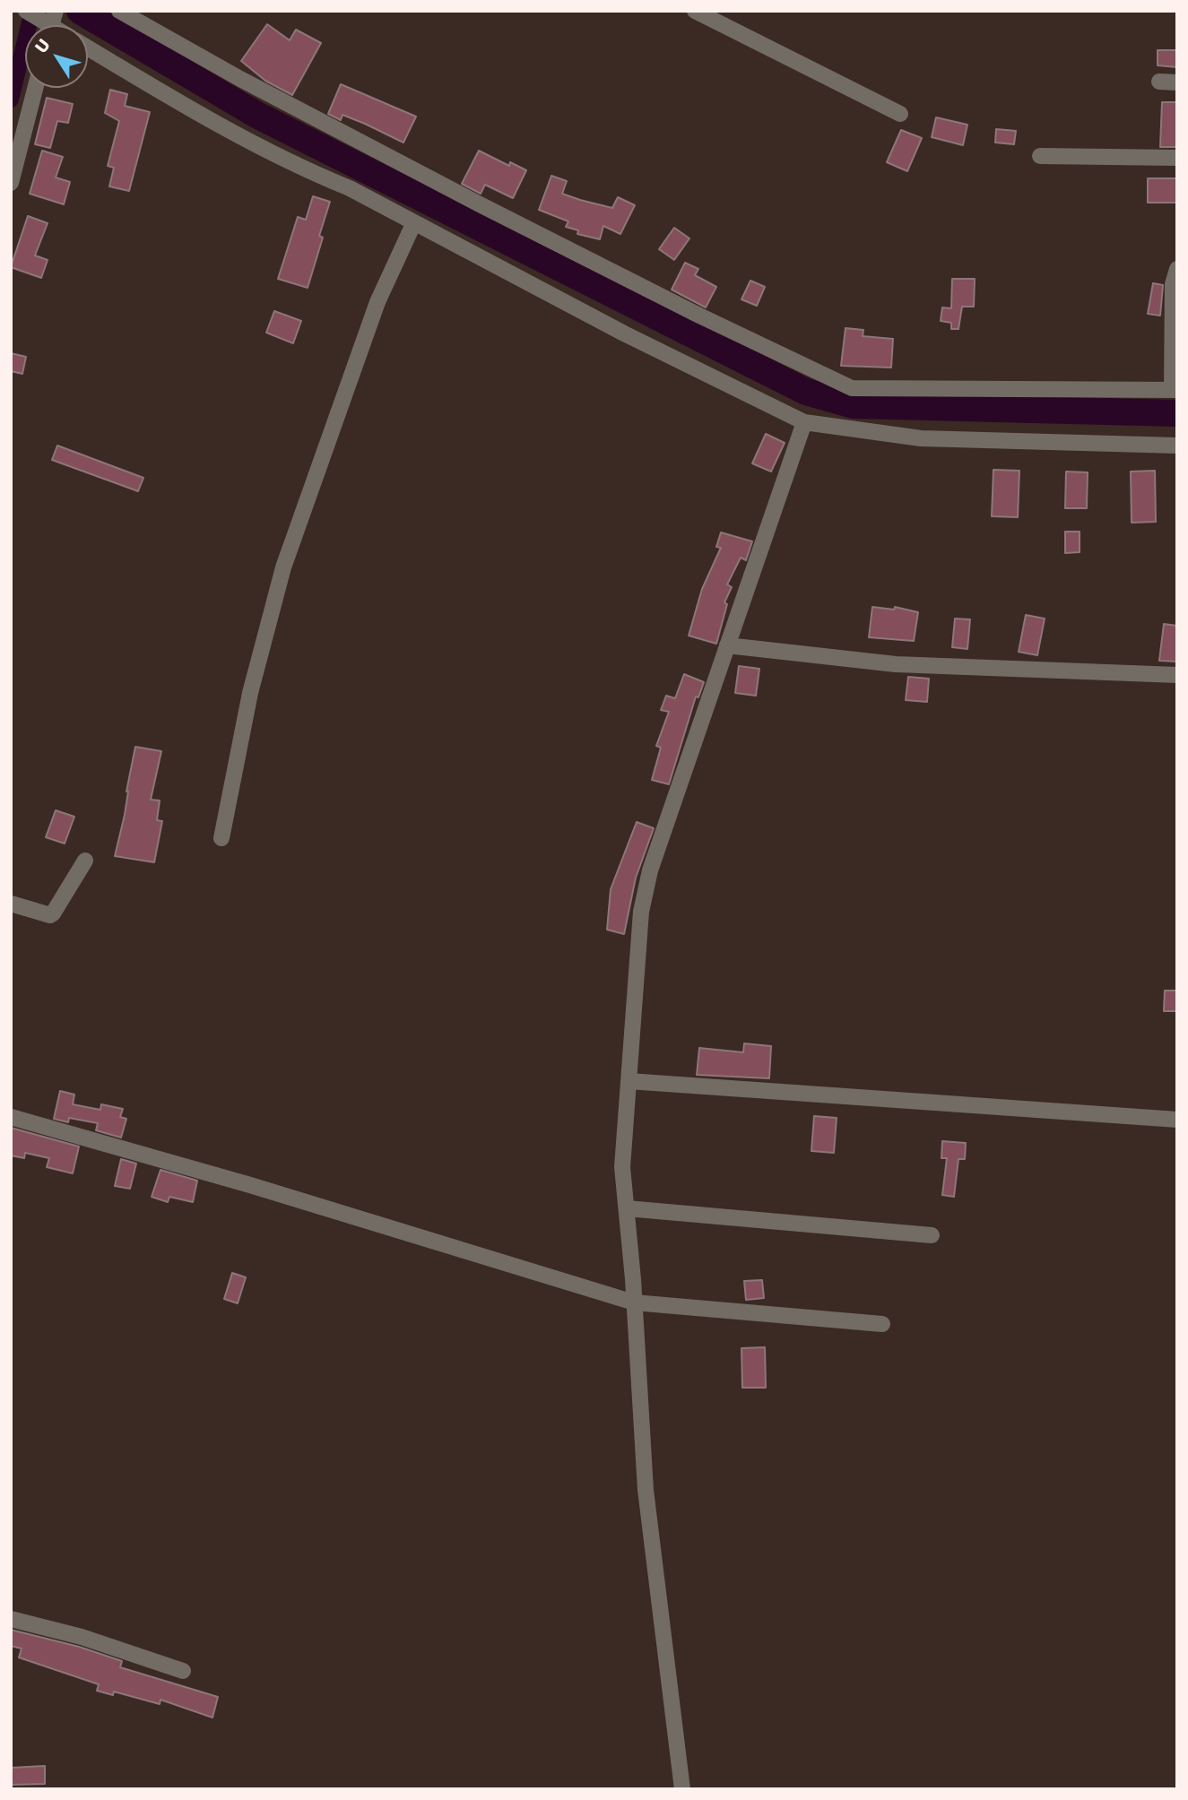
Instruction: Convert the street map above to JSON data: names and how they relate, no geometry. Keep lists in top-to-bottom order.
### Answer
{
  "north": "top left"
}
